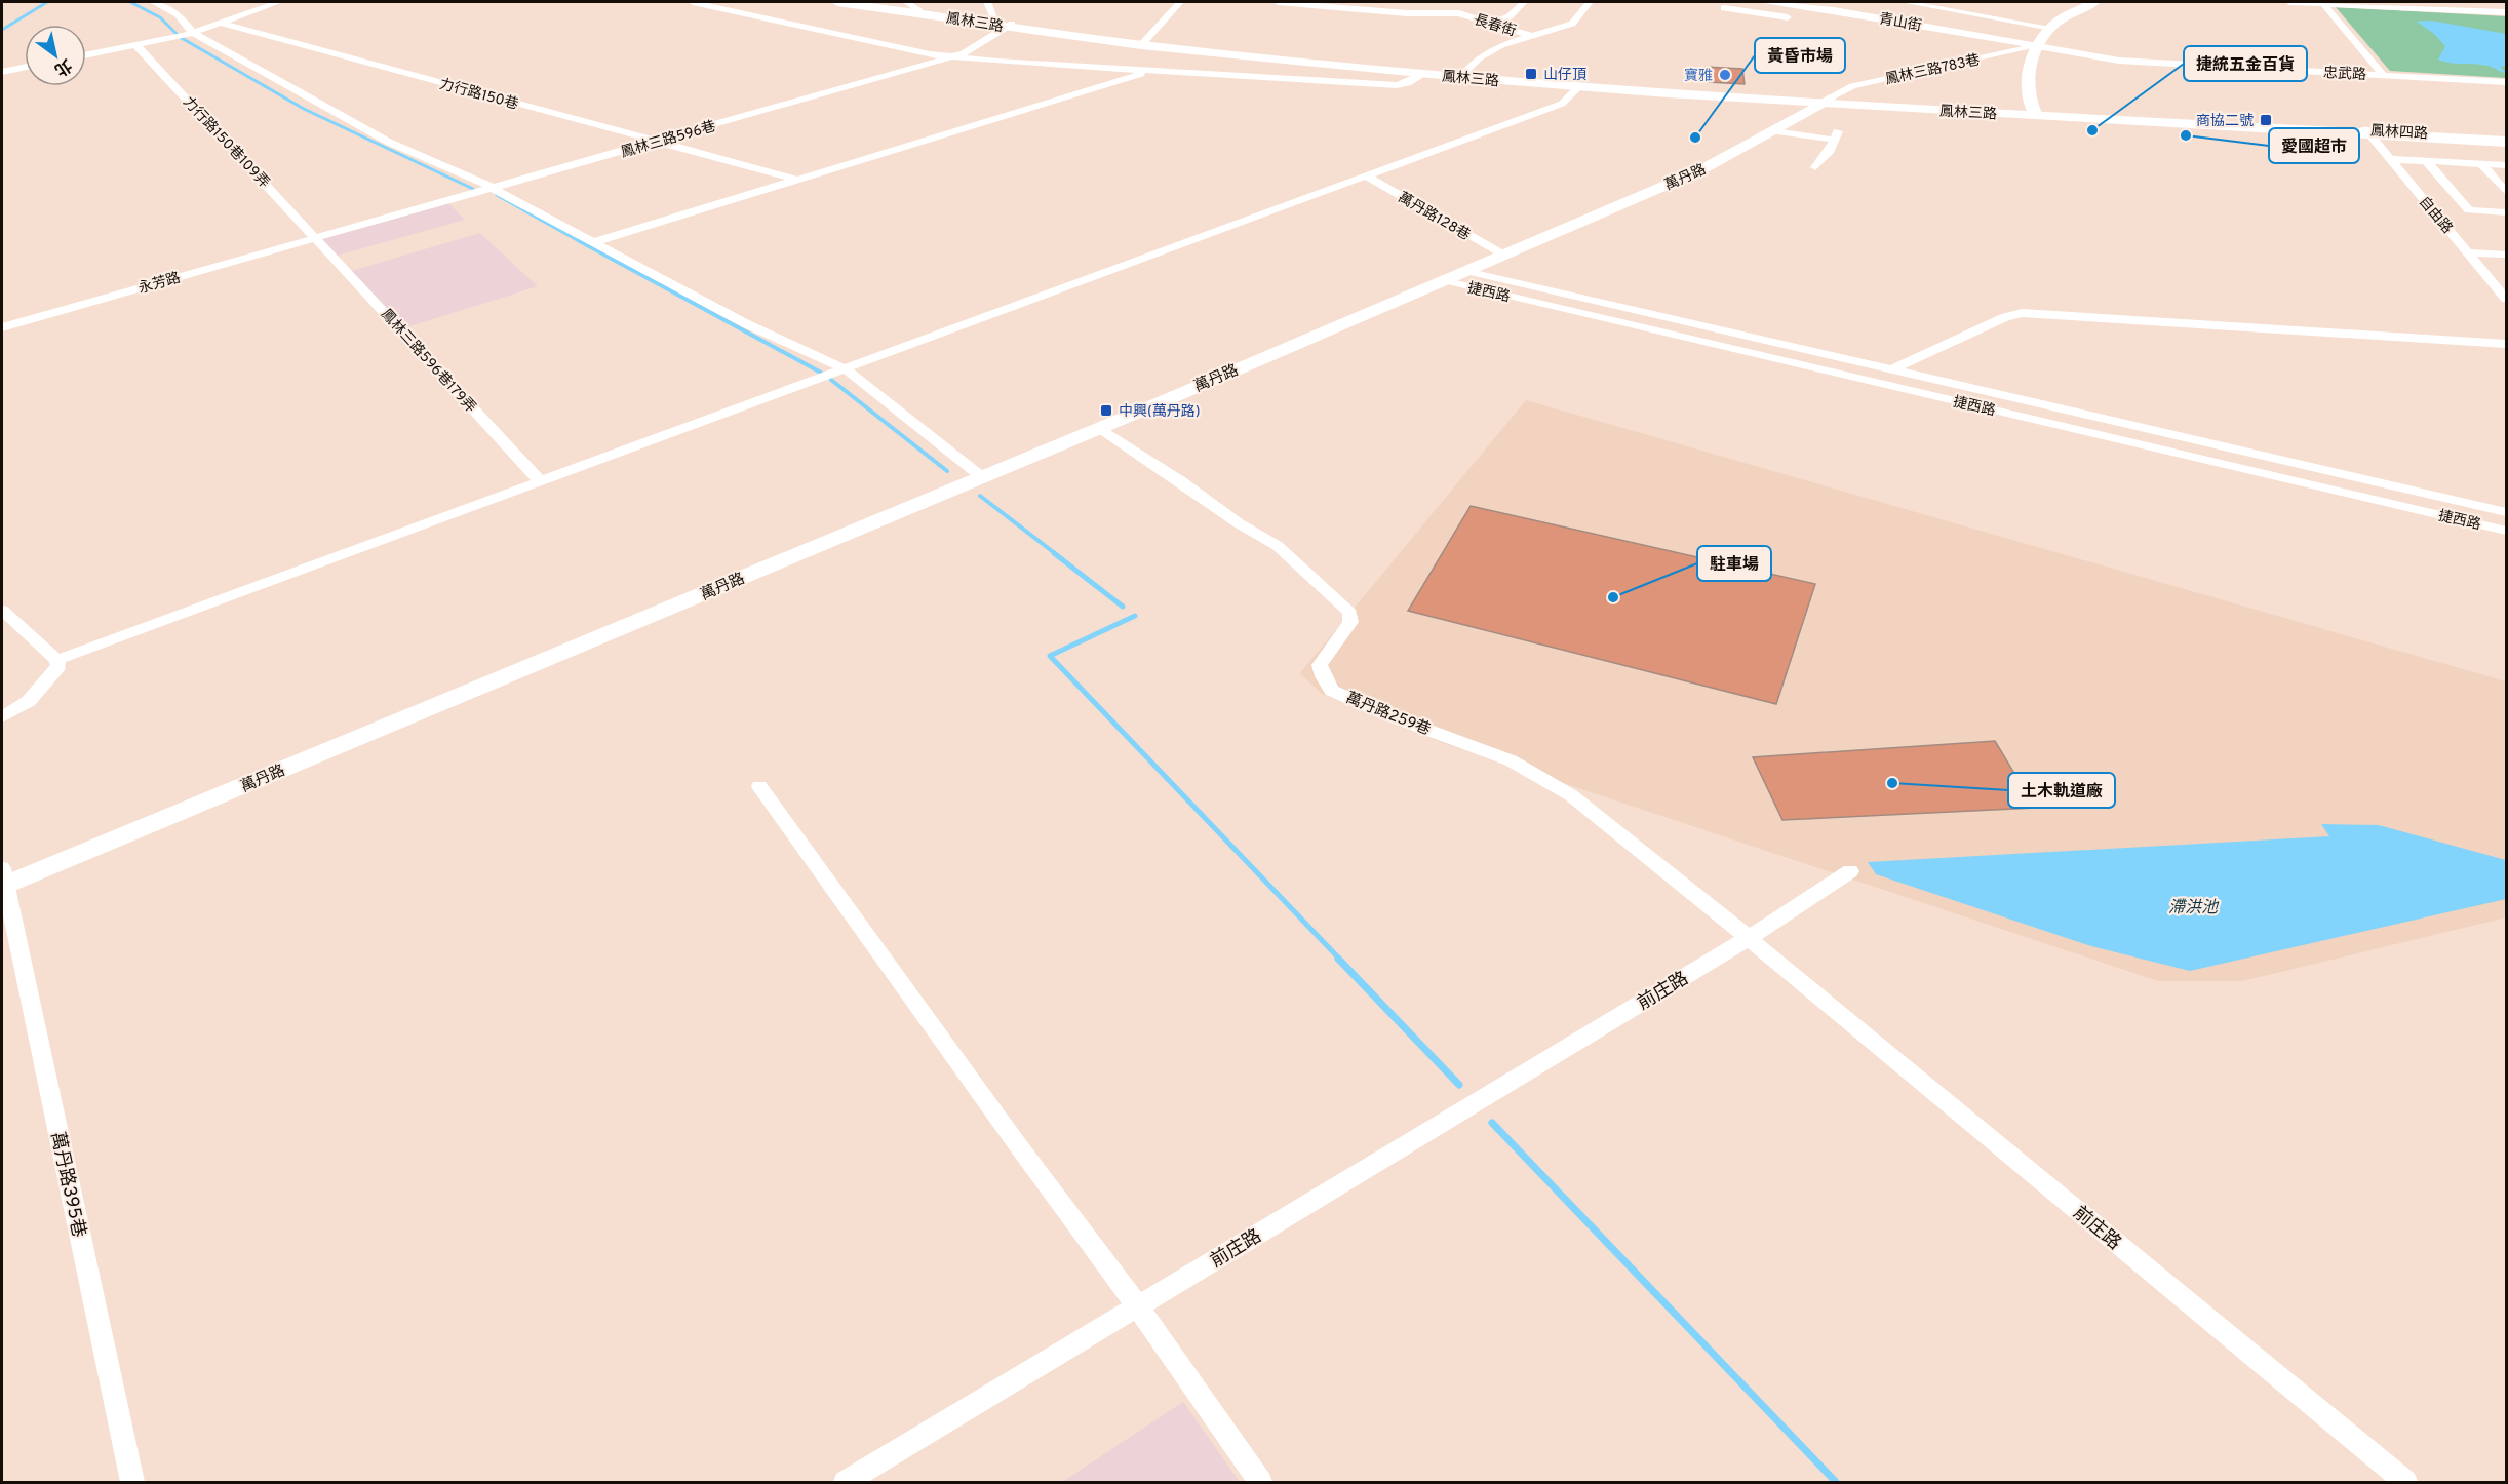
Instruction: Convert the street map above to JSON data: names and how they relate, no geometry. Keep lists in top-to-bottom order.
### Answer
{
  "streets": {
    "main road": ["鳳林三路", "鳳林四路"],
    "street": [
      "青山街",
      "長春街",
      "鳳林三路783巷",
      "忠武路",
      "力行路150巷",
      "鳳林三路596巷",
      "力行路150巷109弄",
      "萬丹路",
      "自由路",
      "萬丹路128巷",
      "永芳路",
      "捷西路",
      "鳳林三路596巷179弄",
      "萬丹路259巷",
      "前庄路",
      "萬丹路395巷"
    ]
  },
  "crossings": [
    ["鳳林三路", "鳳林三路783巷"],
    ["鳳林三路", "鳳林四路"],
    ["鳳林三路", "鳳林三路596巷"],
    ["鳳林三路", "萬丹路"],
    ["青山街", "鳳林三路783巷"],
    ["青山街", "忠武路"],
    ["鳳林三路783巷", "忠武路"],
    ["鳳林三路783巷", "萬丹路"],
    ["力行路150巷", "鳳林三路596巷"],
    ["鳳林四路", "自由路"],
    ["鳳林三路596巷", "力行路150巷109弄"],
    ["鳳林三路596巷", "永芳路"],
    ["鳳林三路596巷", "鳳林三路596巷179弄"],
    ["力行路150巷109弄", "永芳路"],
    ["力行路150巷109弄", "鳳林三路596巷179弄"],
    ["萬丹路", "萬丹路128巷"],
    ["萬丹路", "捷西路"],
    ["萬丹路", "萬丹路259巷"],
    ["萬丹路", "萬丹路395巷"],
    ["永芳路", "鳳林三路596巷179弄"],
    ["萬丹路259巷", "前庄路"]
  ],
  "water": ["滯洪池"],
  "places": {
    "transit": ["山仔頂", "商協二號", "中興(萬丹路)"],
    "other": [
      "寶雅",
      "捷統五金百貨",
      "愛國超市",
      "黃昏市場",
      "駐車場",
      "土木軌道廠"
    ]
  },
  "north": "bottom right"
}
